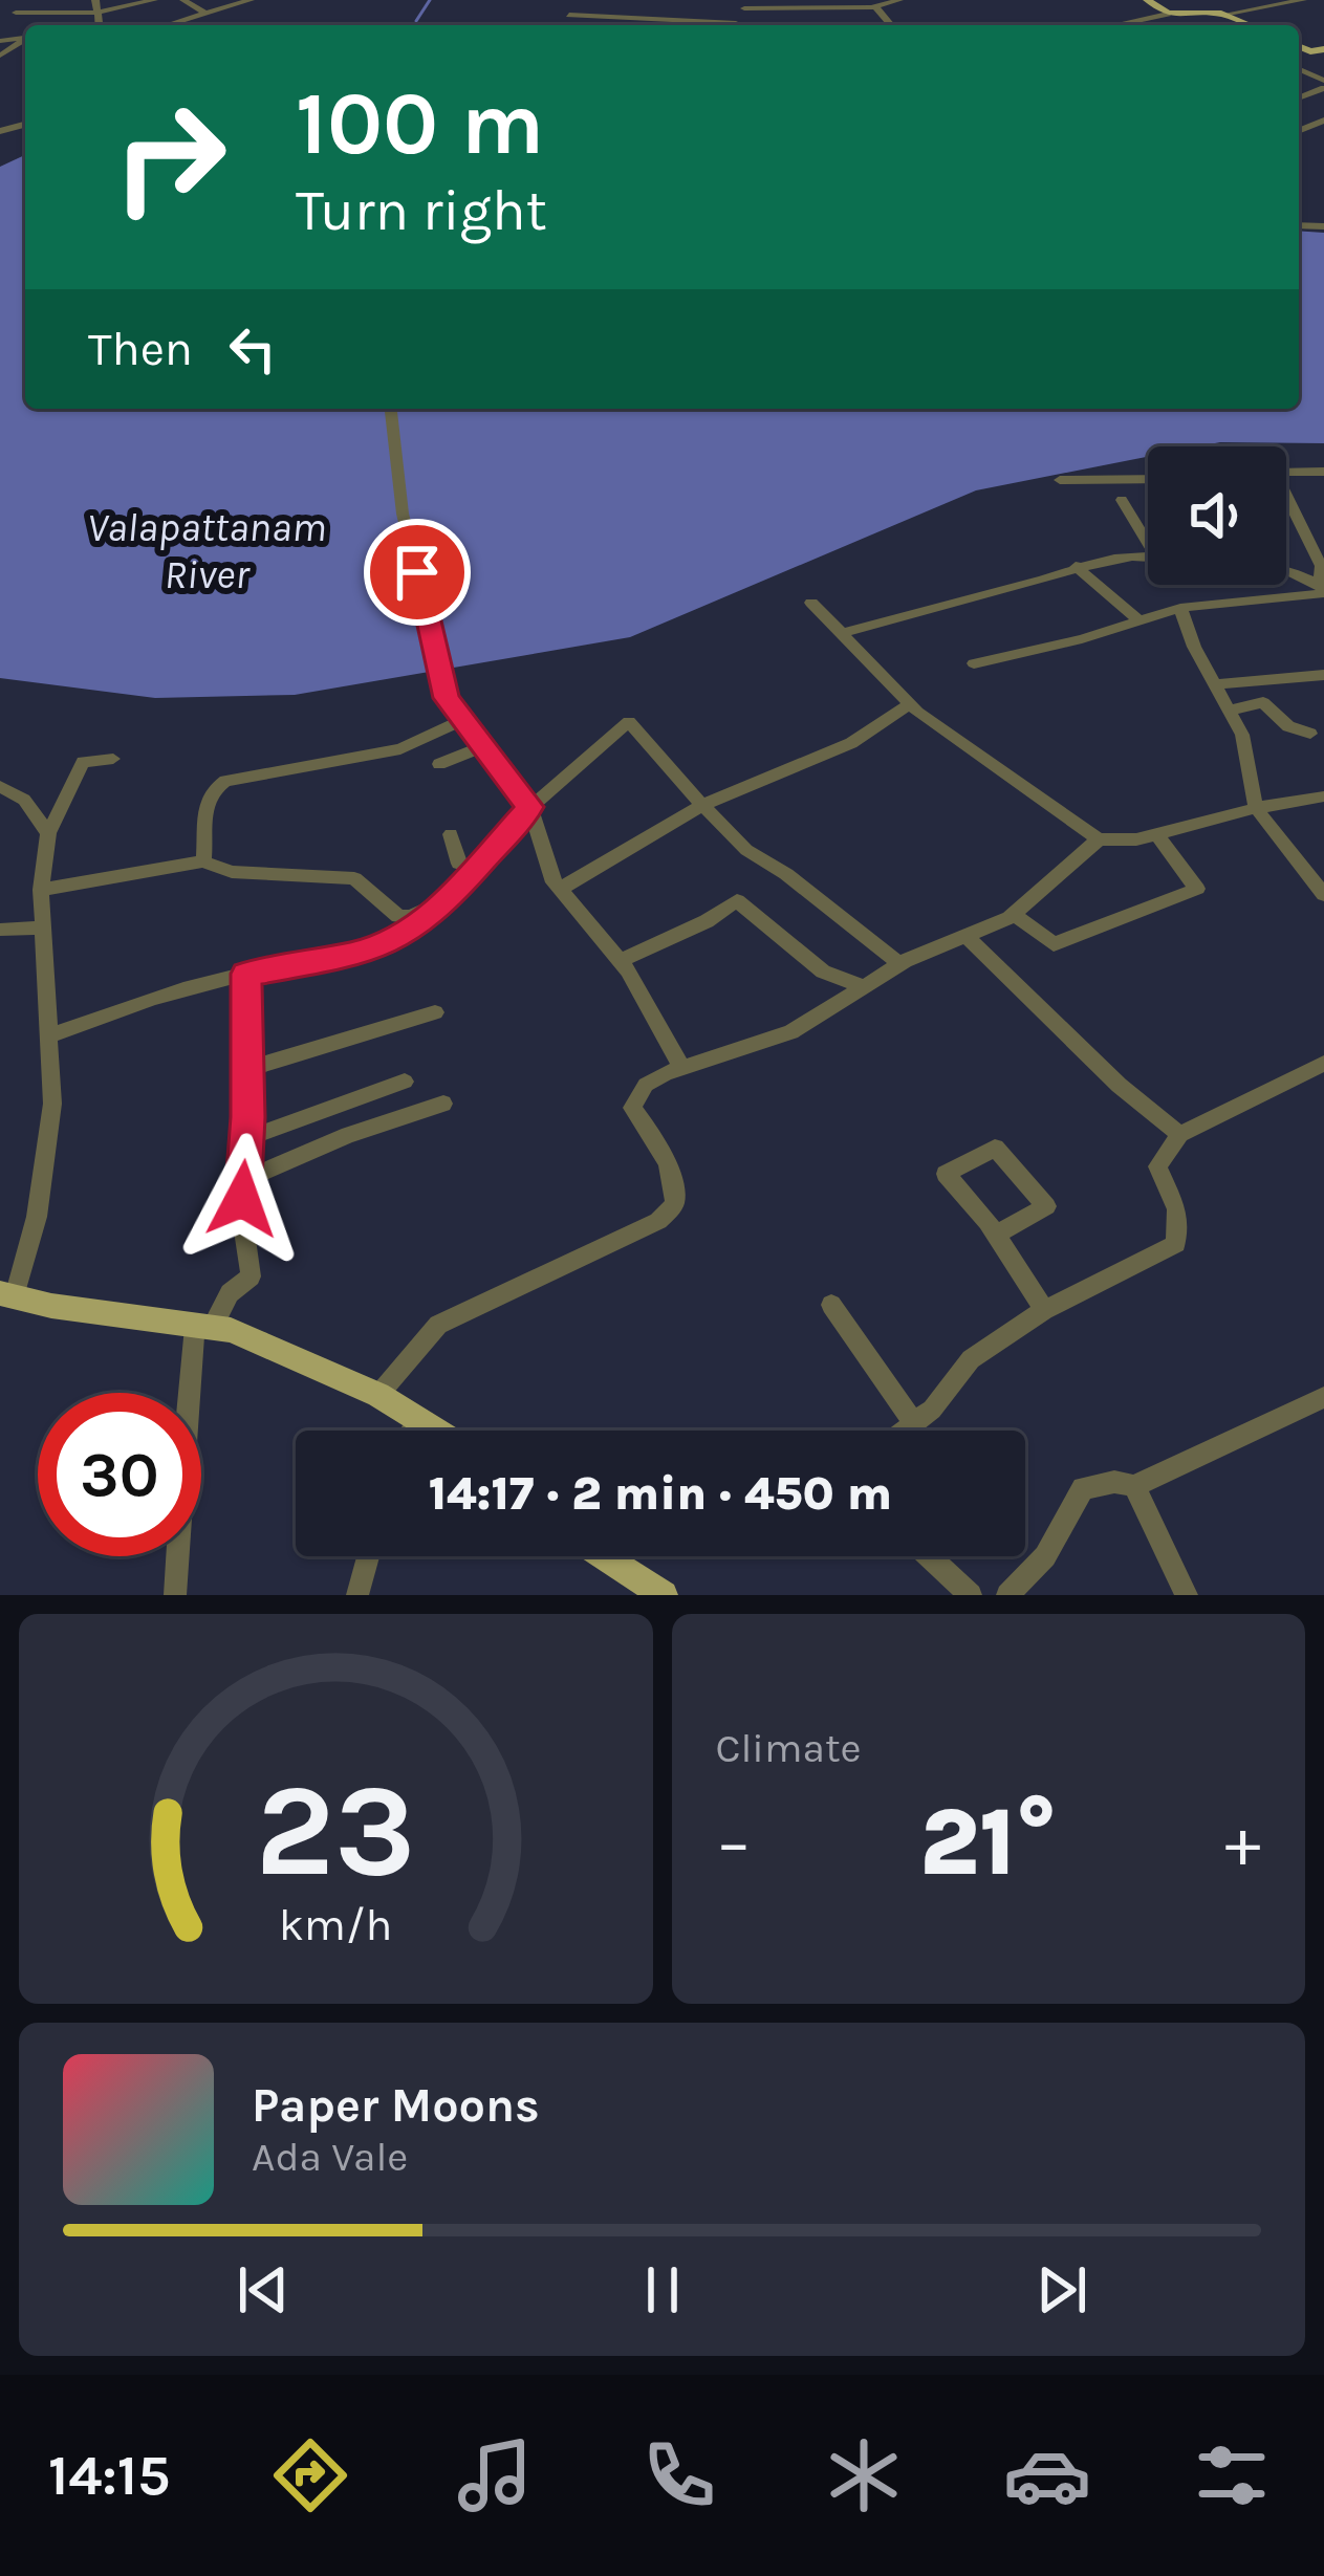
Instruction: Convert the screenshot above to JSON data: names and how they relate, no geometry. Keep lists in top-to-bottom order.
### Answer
{
  "water": ["Valapattanam River"],
  "page": {
    "turn": ["100 m", "Turn right"],
    "then": "Then",
    "limit": "30",
    "trip": "14:17 · 2 min · 450 m",
    "tile": "Climate",
    "heat": ["−", "21°", "+"],
    "song": ["Paper Moons", "Ada Vale"],
    "tabs": "14:15",
    "gauge": ["23", "km/h"]
  }
}
